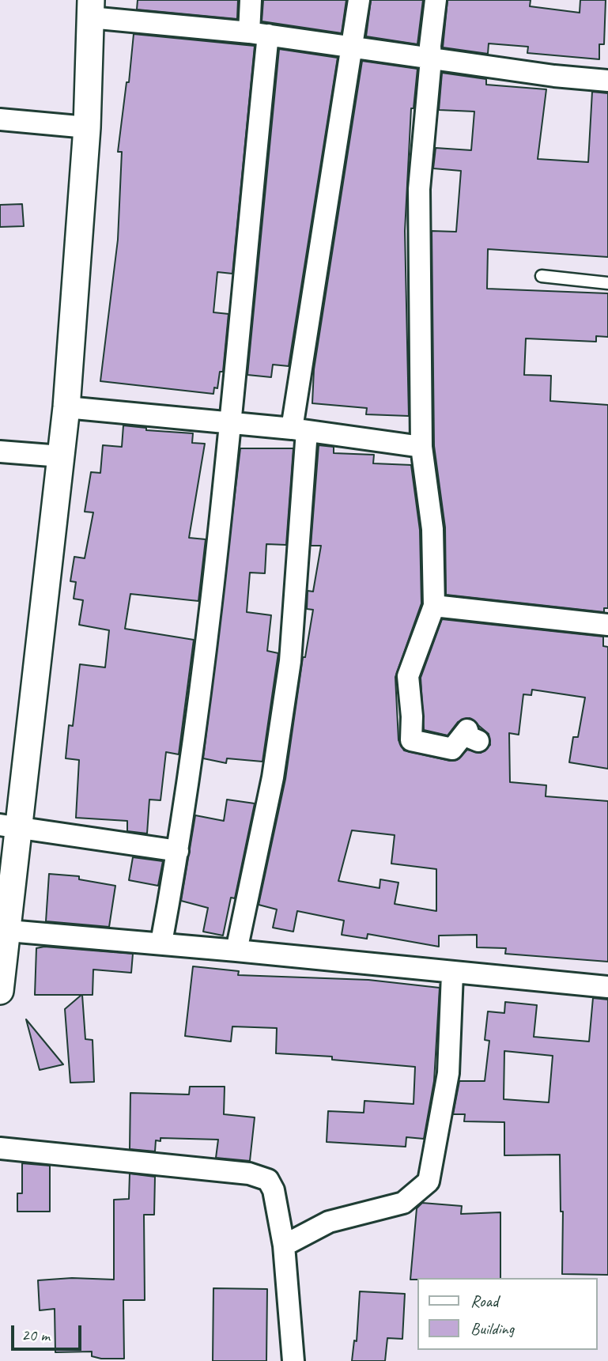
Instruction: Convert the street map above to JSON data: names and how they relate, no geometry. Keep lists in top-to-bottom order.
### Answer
{
  "legend": ["Road", "Building"],
  "scale_bar": "20 m"
}
